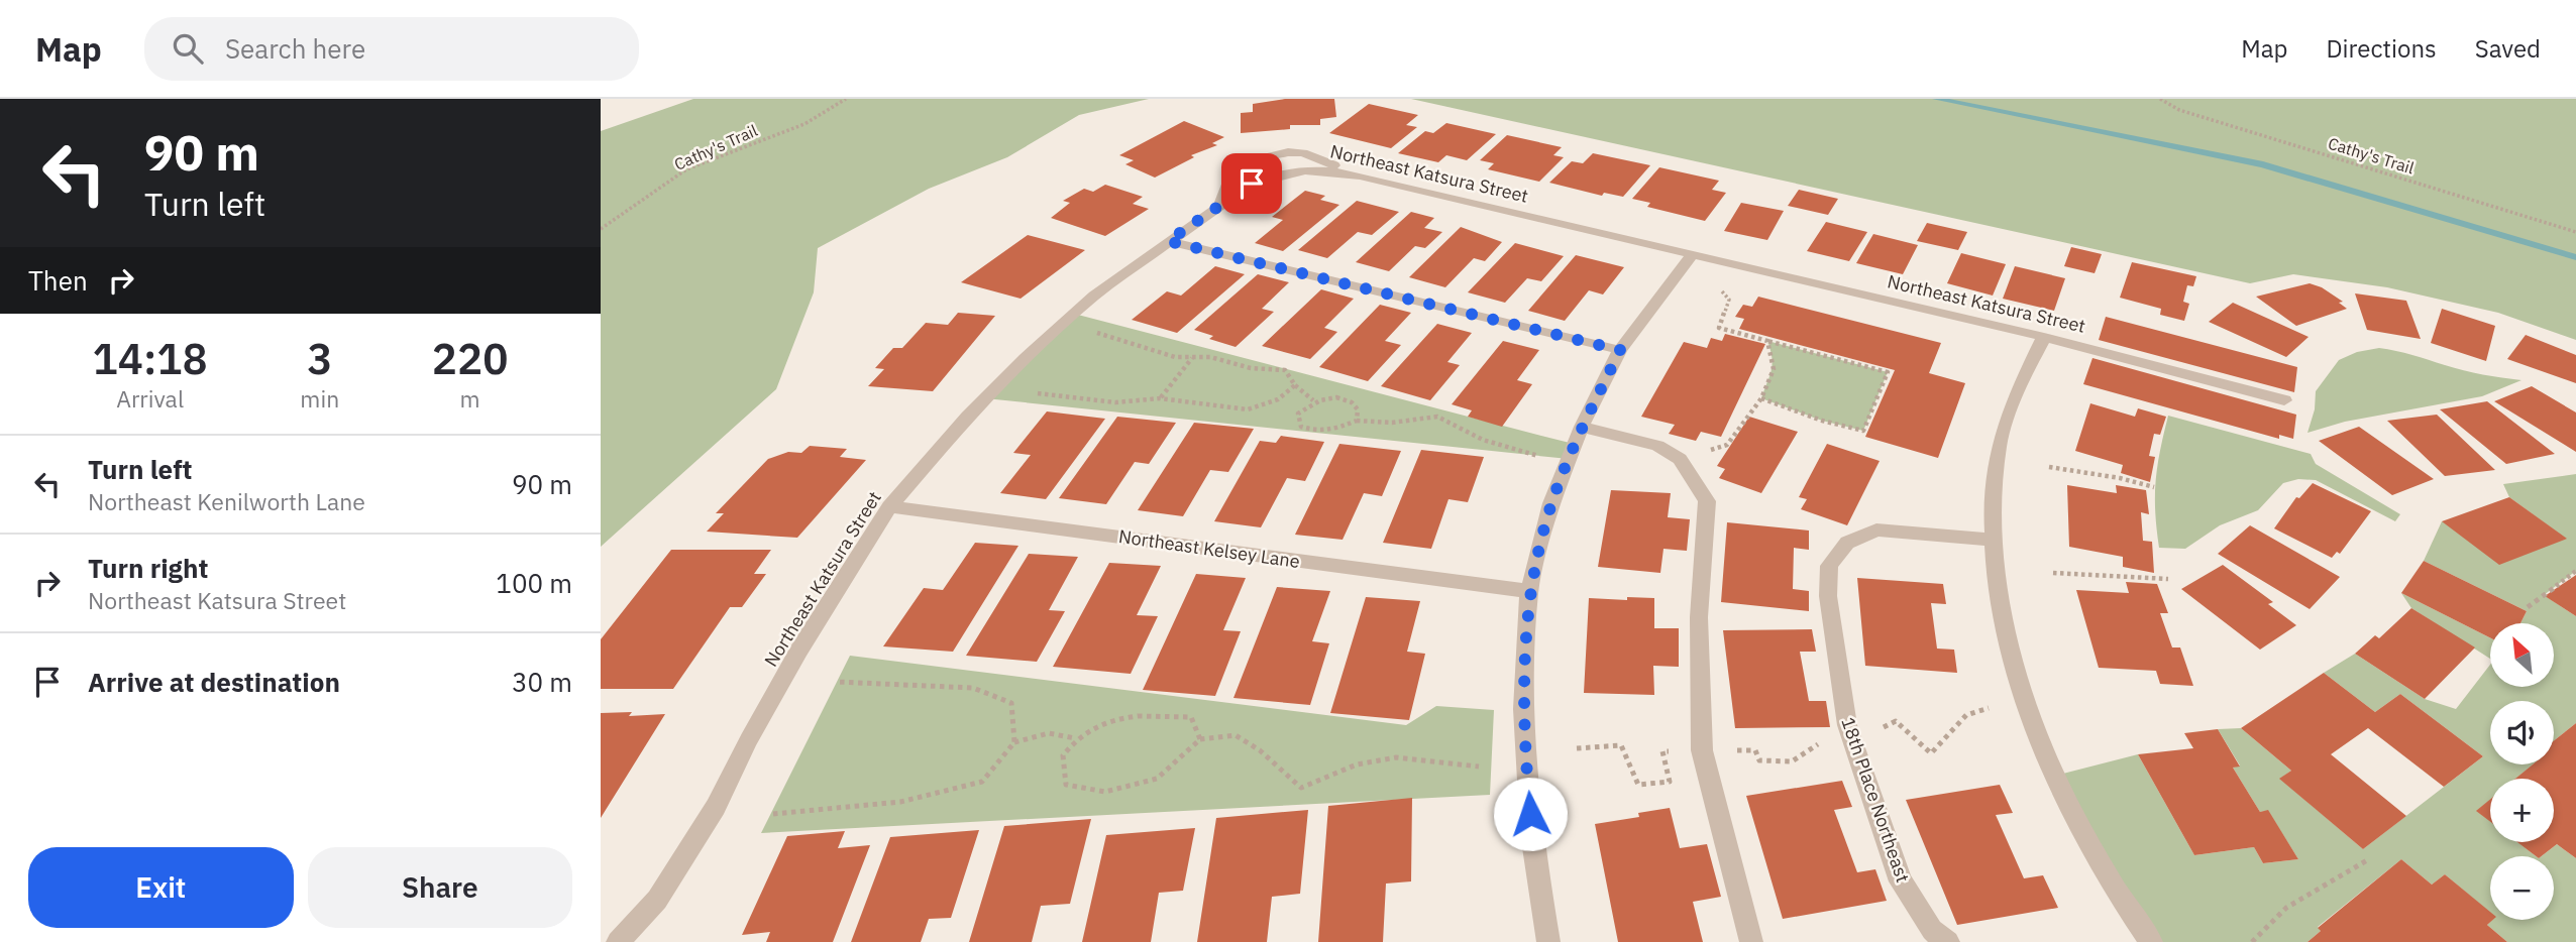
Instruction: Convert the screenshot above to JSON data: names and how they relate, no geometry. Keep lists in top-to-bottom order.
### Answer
{
  "streets": {
    "street": ["Northeast Katsura Street", "Northeast Kelsey Lane", "18th Place Northeast"],
    "path": ["Cathy's Trail"]
  },
  "crossings": [
    ["Northeast Katsura Street", "Northeast Kelsey Lane"]
  ],
  "north": "top left",
  "page": {
    "header": "Map",
    "search": "Search here",
    "nav": ["Map", "Directions", "Saved"],
    "turn": ["90 m", "Turn left"],
    "then": "Then",
    "eta": [
      "14:18",
      "Arrival",
      "3",
      "min",
      "220",
      "m"
    ],
    "list": [
      {
        "name": "Turn left",
        "note": "Northeast Kenilworth Lane",
        "value": "90 m"
      },
      {
        "name": "Turn right",
        "note": "Northeast Katsura Street",
        "value": "100 m"
      },
      {
        "name": "Arrive at destination",
        "value": "30 m"
      }
    ],
    "map_buttons": ["+", "−"],
    "buttons": ["Exit", "Share"]
  }
}
